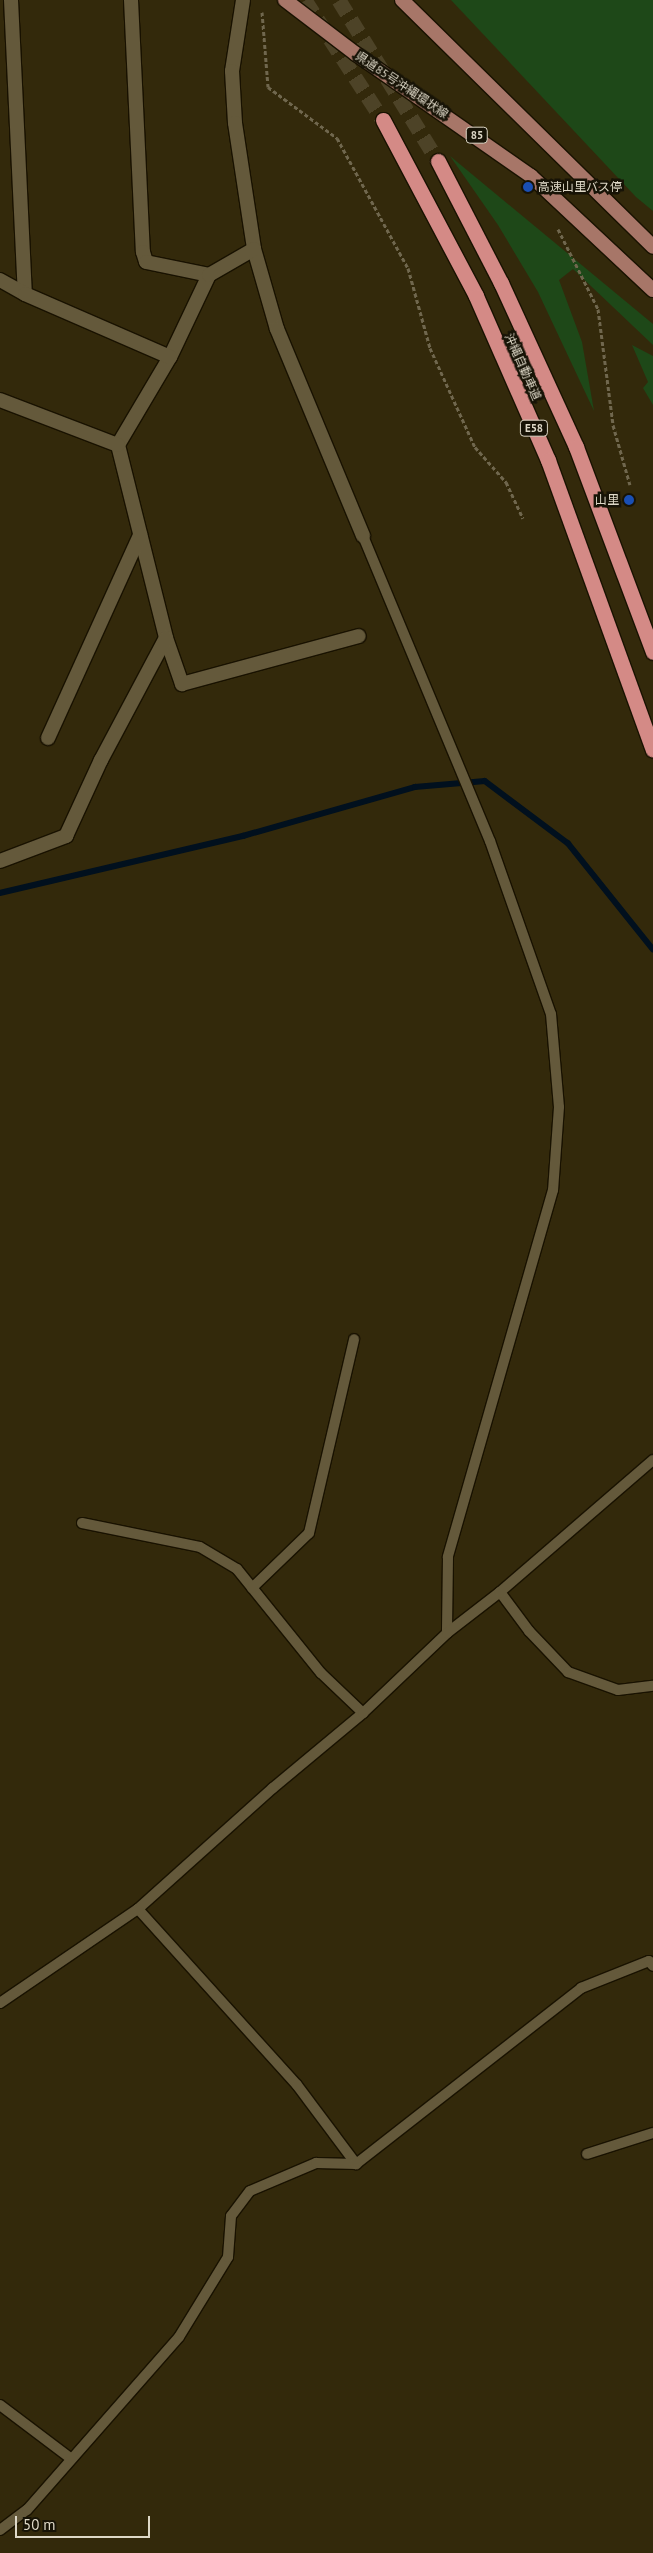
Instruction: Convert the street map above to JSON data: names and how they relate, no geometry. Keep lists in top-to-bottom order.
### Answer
{
  "streets": {
    "highway": ["沖縄自動車道", "E58"],
    "main road": ["県道85号沖縄環状線", "85"]
  },
  "places": ["高速山里バス停", "山里"],
  "scale_bar": "50 m"
}
